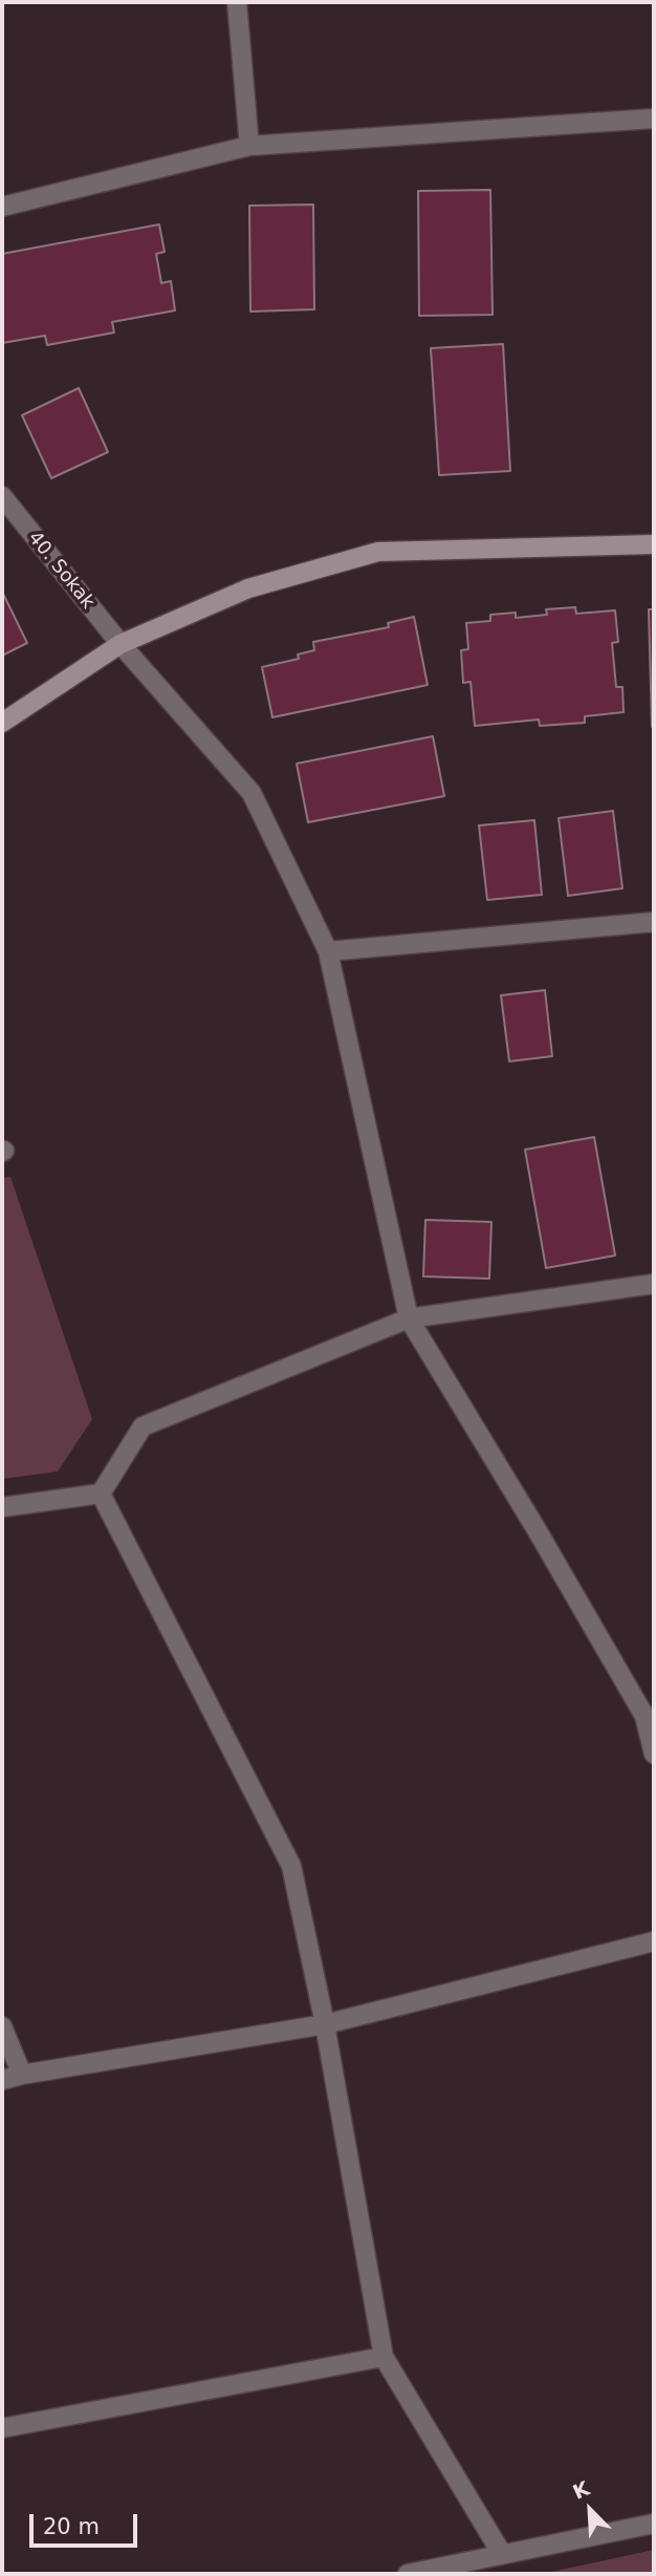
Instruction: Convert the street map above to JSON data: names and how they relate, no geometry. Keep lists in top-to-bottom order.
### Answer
{
  "streets": {
    "street": ["40. Sokak"]
  },
  "scale_bar": "20 m",
  "north": "top left"
}
